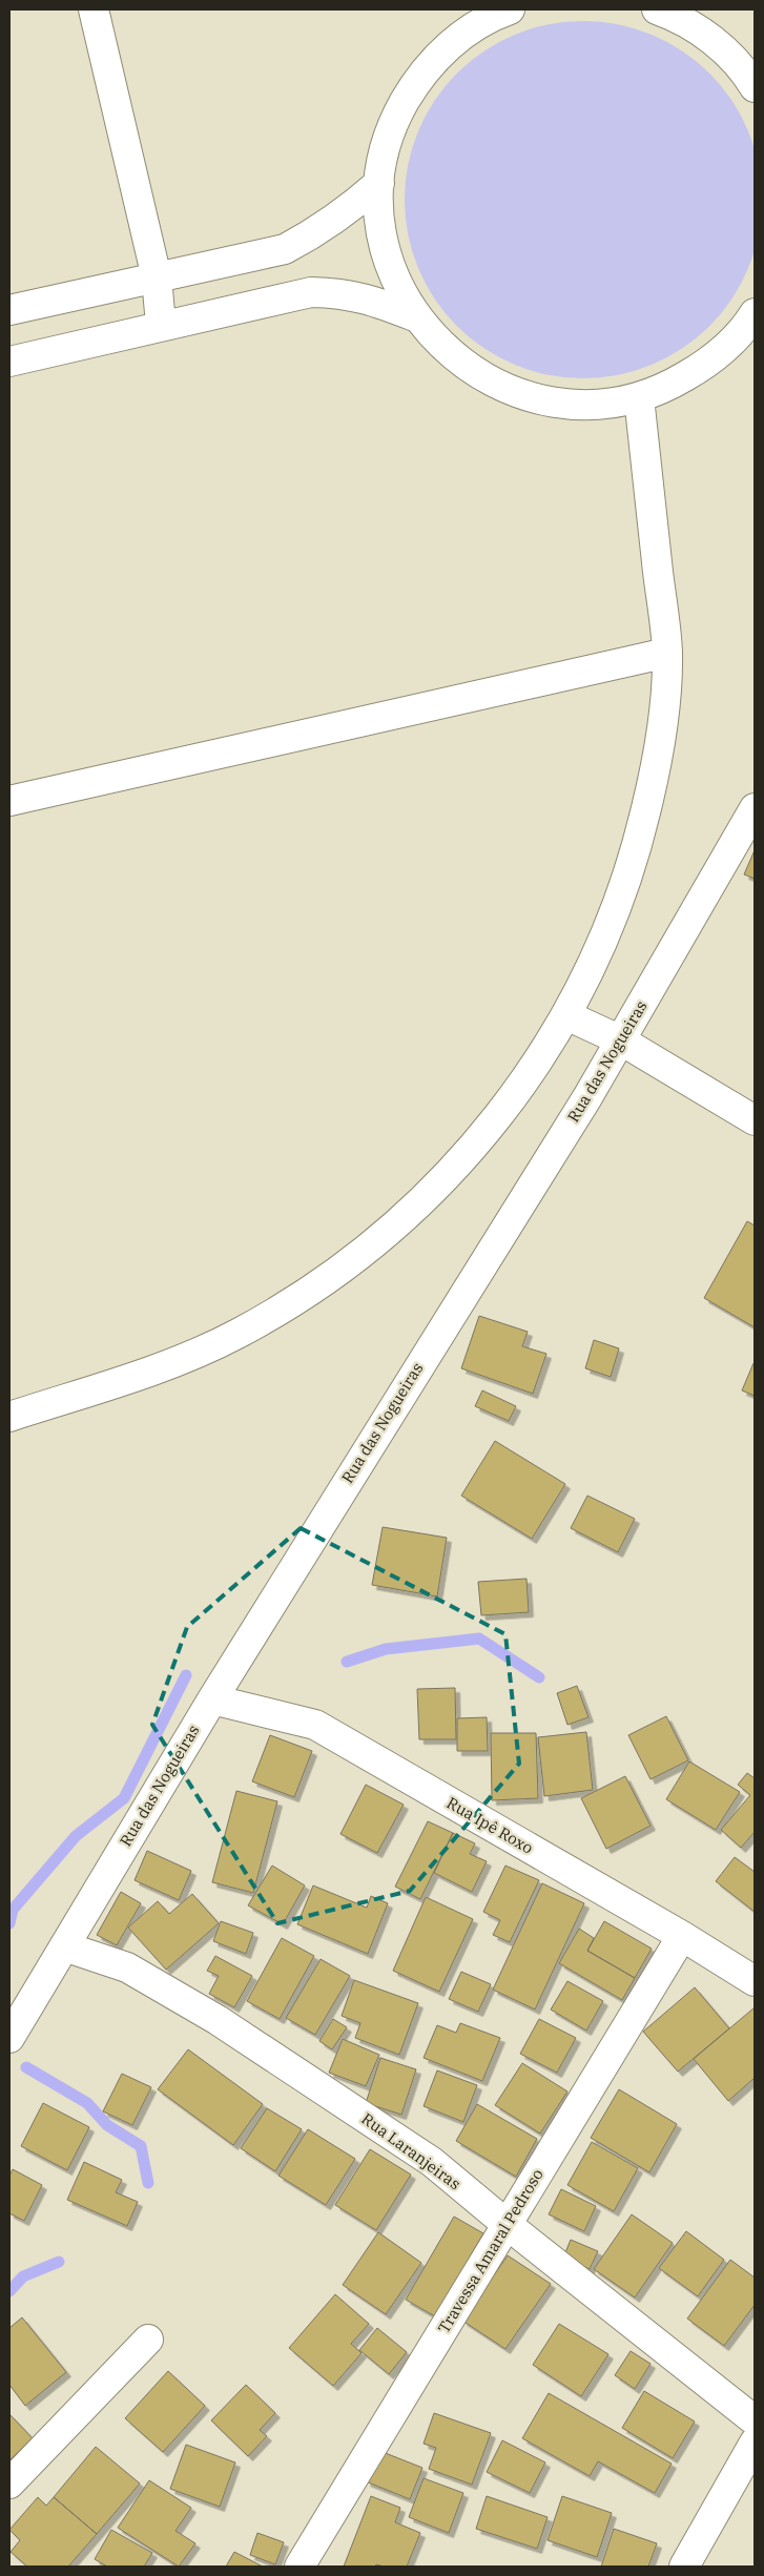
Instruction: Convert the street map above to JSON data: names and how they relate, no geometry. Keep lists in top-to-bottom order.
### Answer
{
  "streets": {
    "street": [
      "Rua das Nogueiras",
      "Rua Ipê Roxo",
      "Rua Laranjeiras",
      "Travessa Amaral Pedroso"
    ]
  },
  "crossings": [
    ["Rua das Nogueiras", "Rua Ipê Roxo"],
    ["Rua das Nogueiras", "Rua Laranjeiras"],
    ["Rua Ipê Roxo", "Travessa Amaral Pedroso"],
    ["Rua Laranjeiras", "Travessa Amaral Pedroso"]
  ]
}
